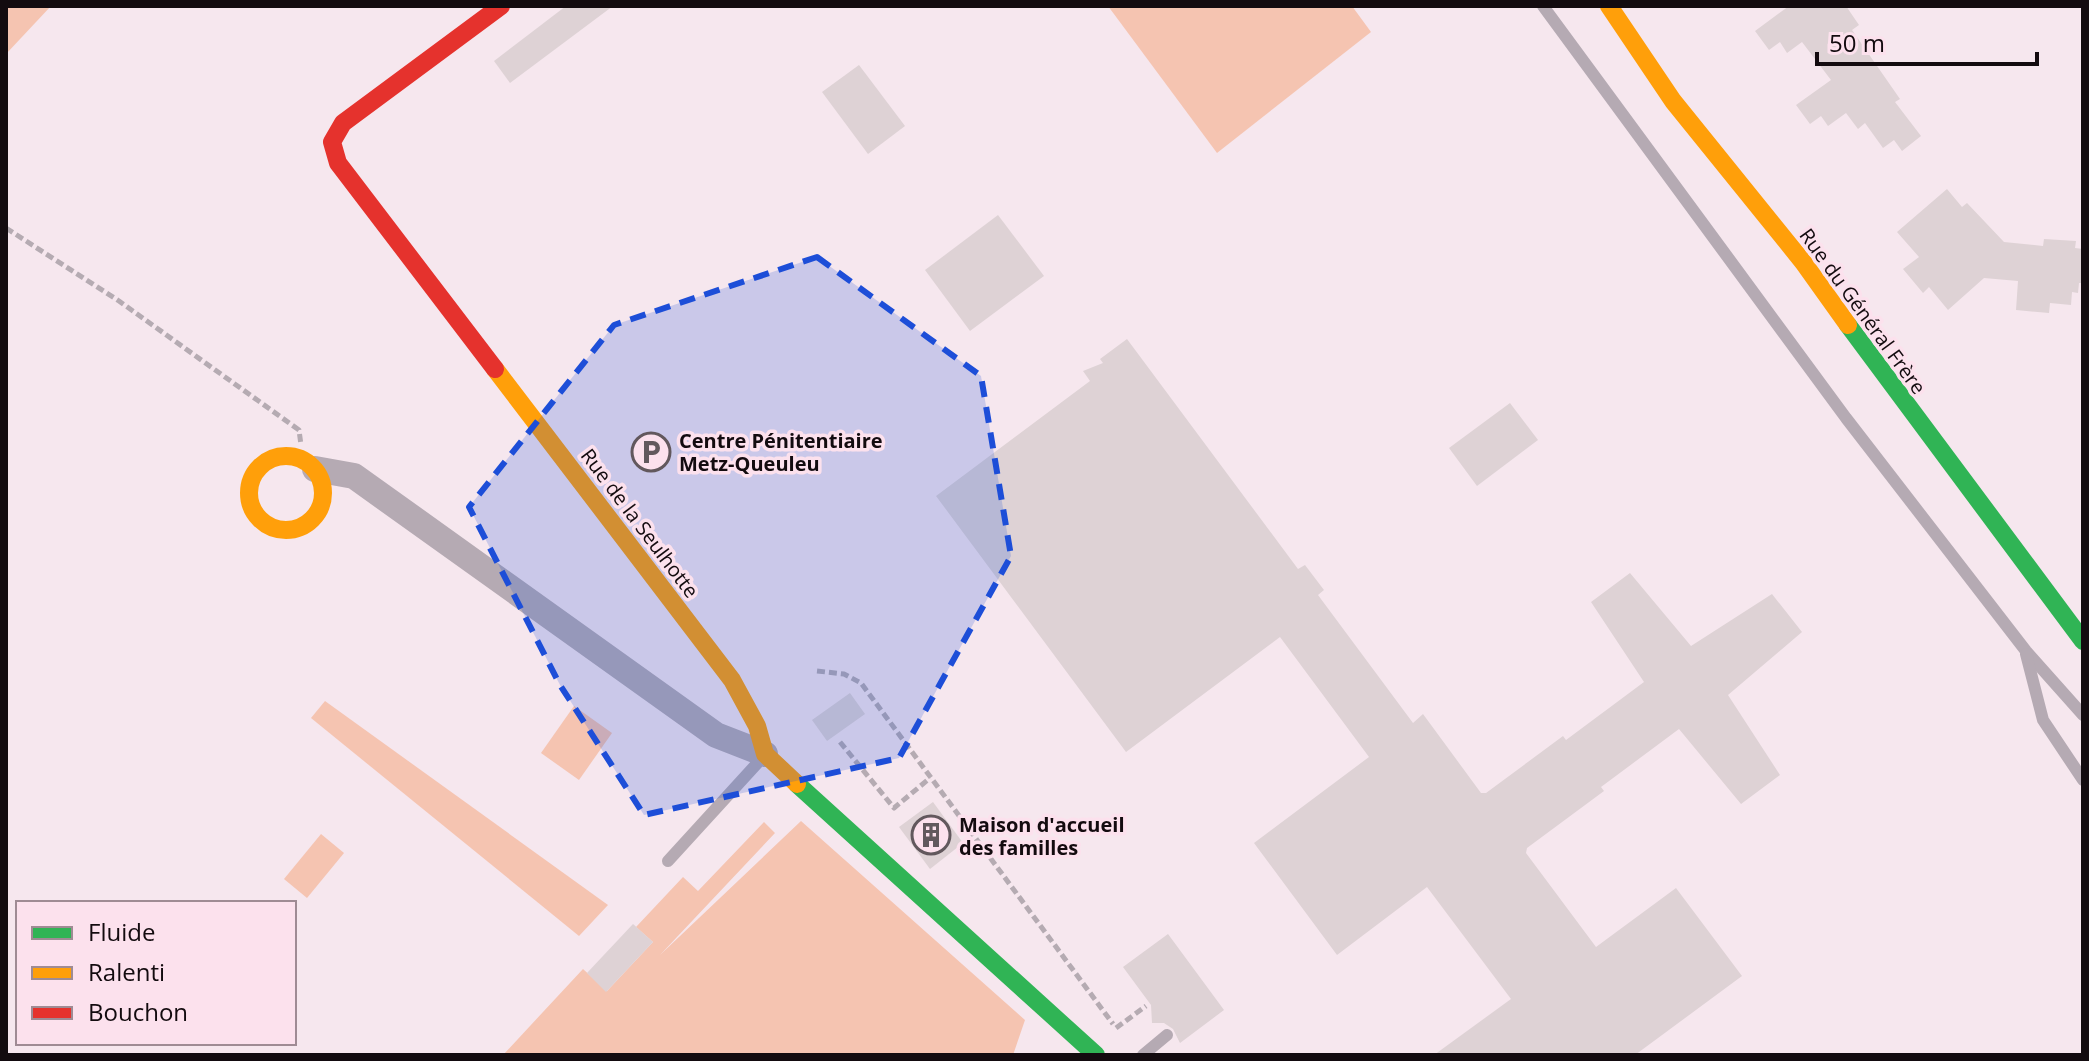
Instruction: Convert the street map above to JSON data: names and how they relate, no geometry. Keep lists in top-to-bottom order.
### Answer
{
  "streets": {
    "street": ["Rue du Général Frère", "Rue de la Seulhotte"]
  },
  "places": {
    "parking": ["Centre Pénitentiaire Metz-Queuleu"],
    "building": ["Maison d'accueil des familles"]
  },
  "legend": ["Fluide", "Ralenti", "Bouchon"],
  "scale_bar": "50 m"
}
